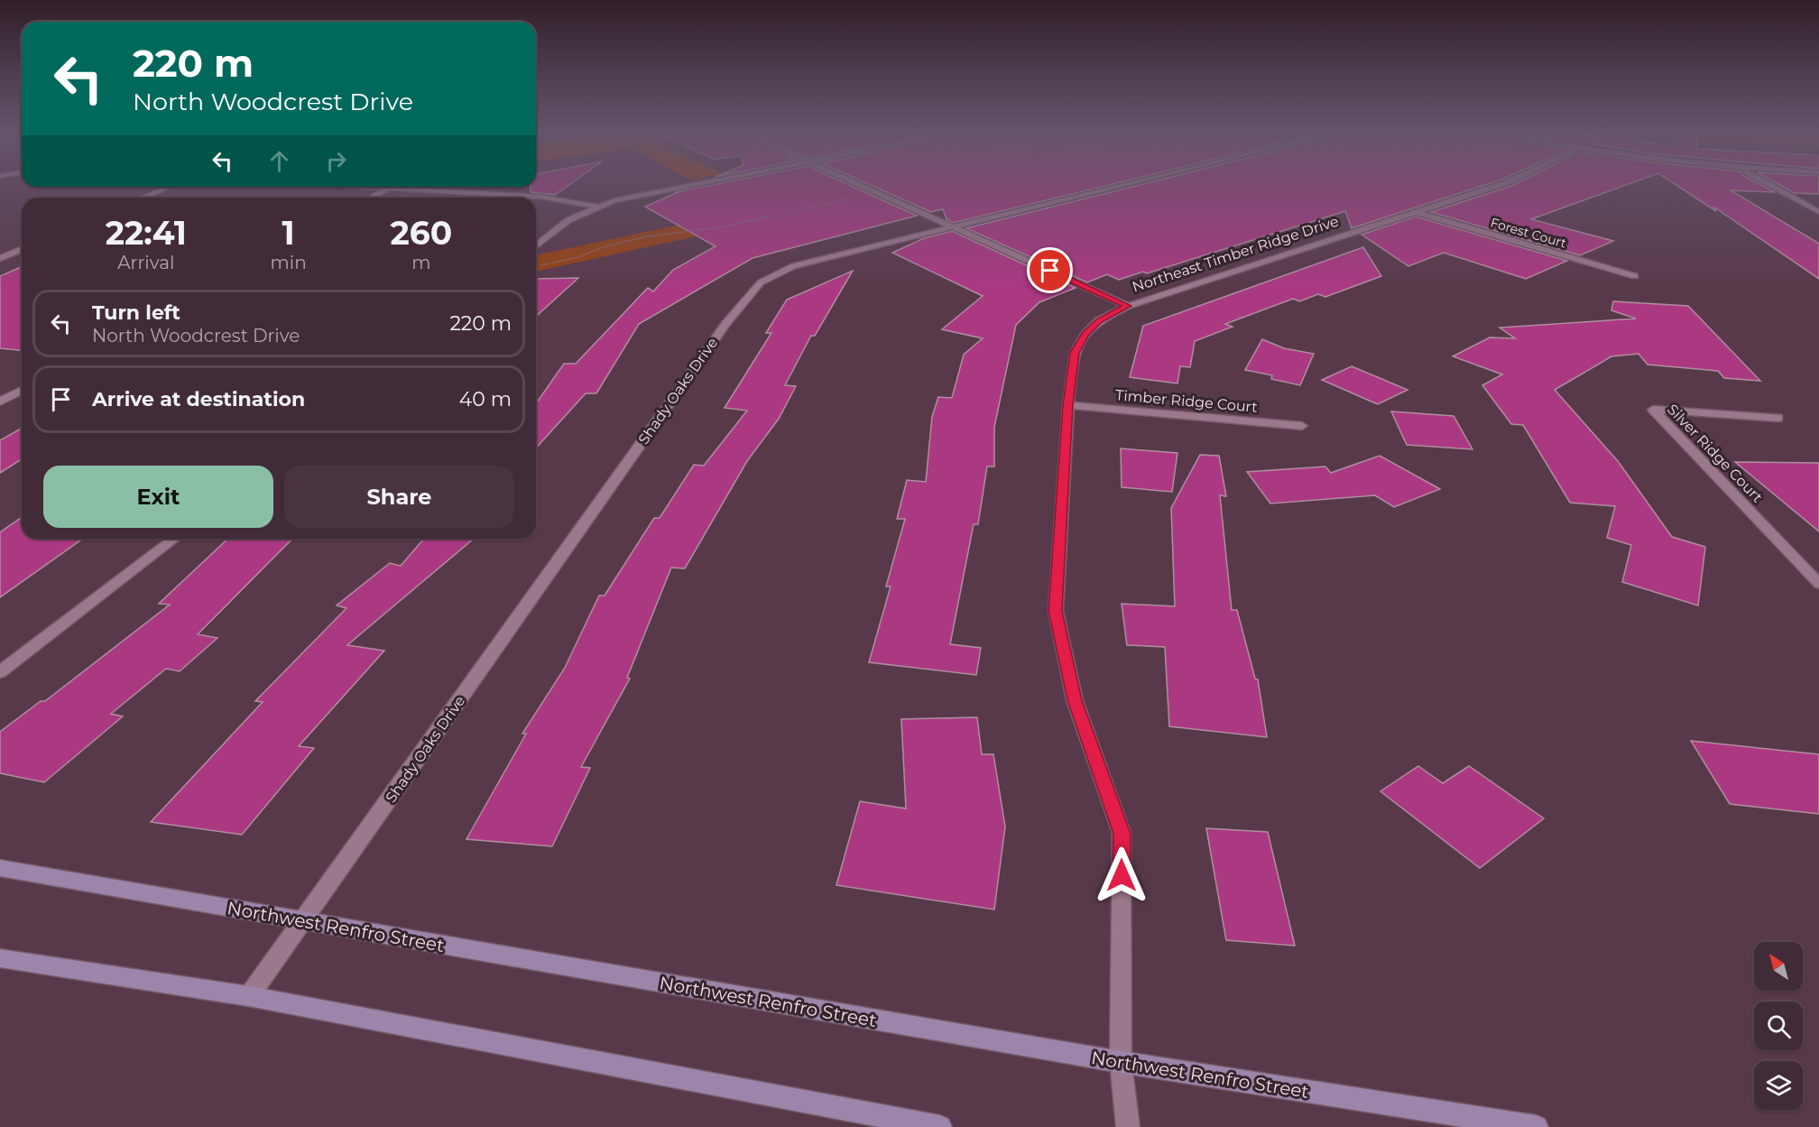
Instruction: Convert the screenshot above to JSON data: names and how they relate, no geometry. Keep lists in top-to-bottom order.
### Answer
{
  "streets": {
    "main road": ["Northwest Renfro Street"],
    "street": [
      "Forest Court",
      "Northeast Timber Ridge Drive",
      "Shady Oaks Drive",
      "Timber Ridge Court",
      "Silver Ridge Court"
    ]
  },
  "crossings": [
    ["Forest Court", "Northeast Timber Ridge Drive"],
    ["Northeast Timber Ridge Drive", "Timber Ridge Court"],
    ["Northeast Timber Ridge Drive", "Northwest Renfro Street"],
    ["Shady Oaks Drive", "Northwest Renfro Street"]
  ],
  "north": "top left",
  "page": {
    "turn": ["220 m", "North Woodcrest Drive"],
    "eta": [
      "22:41",
      "Arrival",
      "1",
      "min",
      "260",
      "m"
    ],
    "list": [
      {
        "name": "Turn left",
        "note": "North Woodcrest Drive",
        "value": "220 m"
      },
      {
        "name": "Arrive at destination",
        "value": "40 m"
      }
    ],
    "buttons": ["Exit", "Share"]
  }
}
